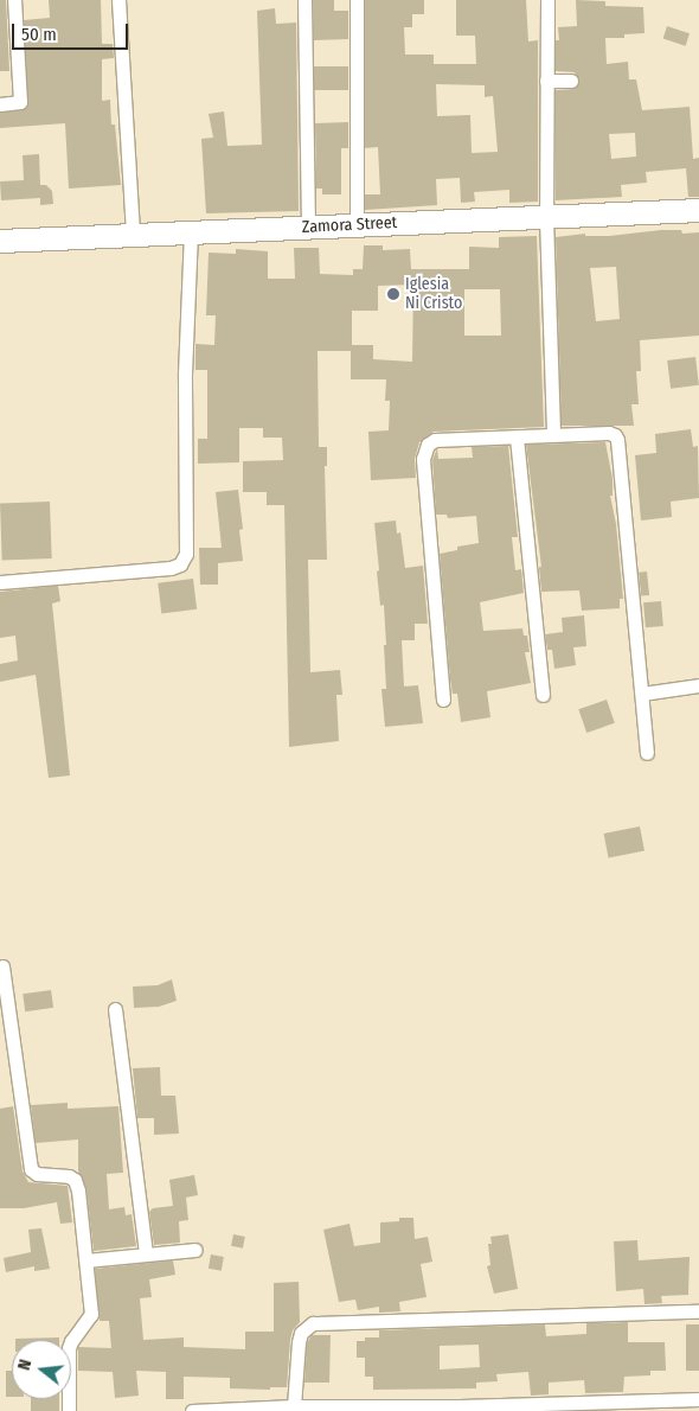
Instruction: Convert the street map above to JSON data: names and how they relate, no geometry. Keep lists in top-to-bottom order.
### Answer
{
  "streets": {
    "main road": ["Zamora Street"]
  },
  "places": ["Iglesia Ni Cristo"],
  "scale_bar": "50 m",
  "north": "left"
}
